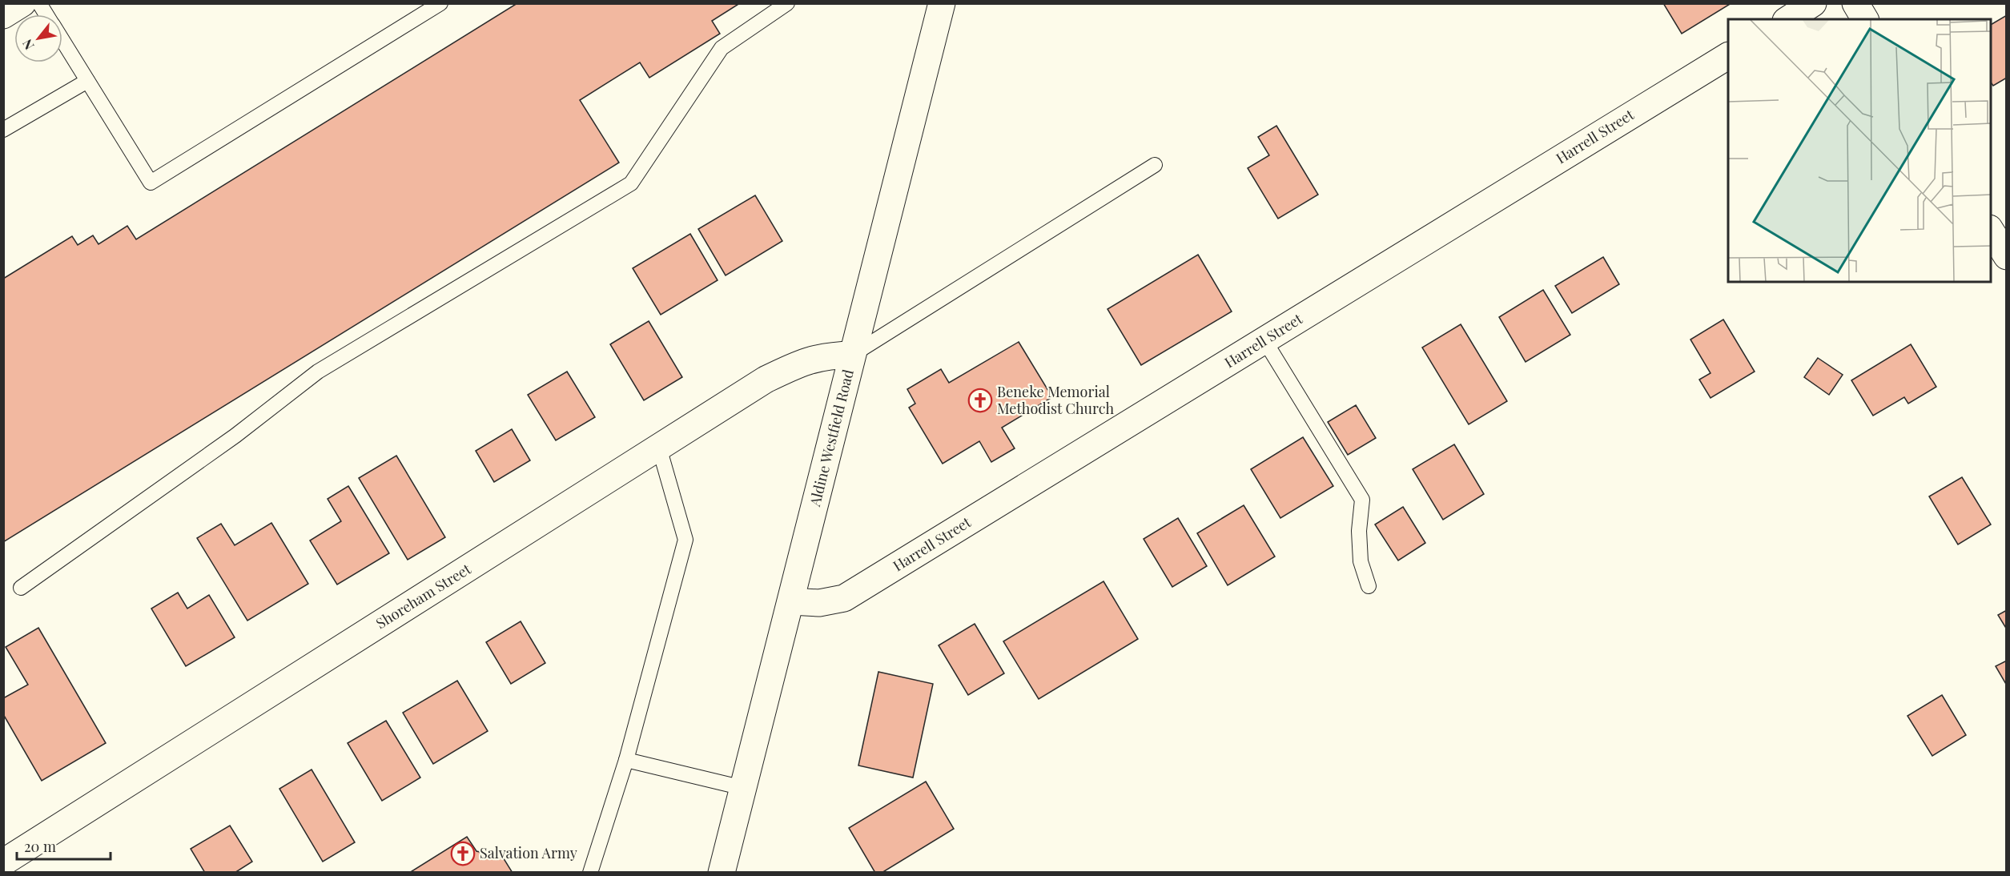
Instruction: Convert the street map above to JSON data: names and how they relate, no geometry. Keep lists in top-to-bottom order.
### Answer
{
  "streets": {
    "street": ["Harrell Street", "Aldine Westfield Road", "Shoreham Street"]
  },
  "crossings": [
    ["Harrell Street", "Aldine Westfield Road"],
    ["Aldine Westfield Road", "Shoreham Street"]
  ],
  "places": {
    "church": ["Beneke Memorial Methodist Church", "Salvation Army"]
  },
  "scale_bar": "20 m",
  "north": "bottom left"
}
